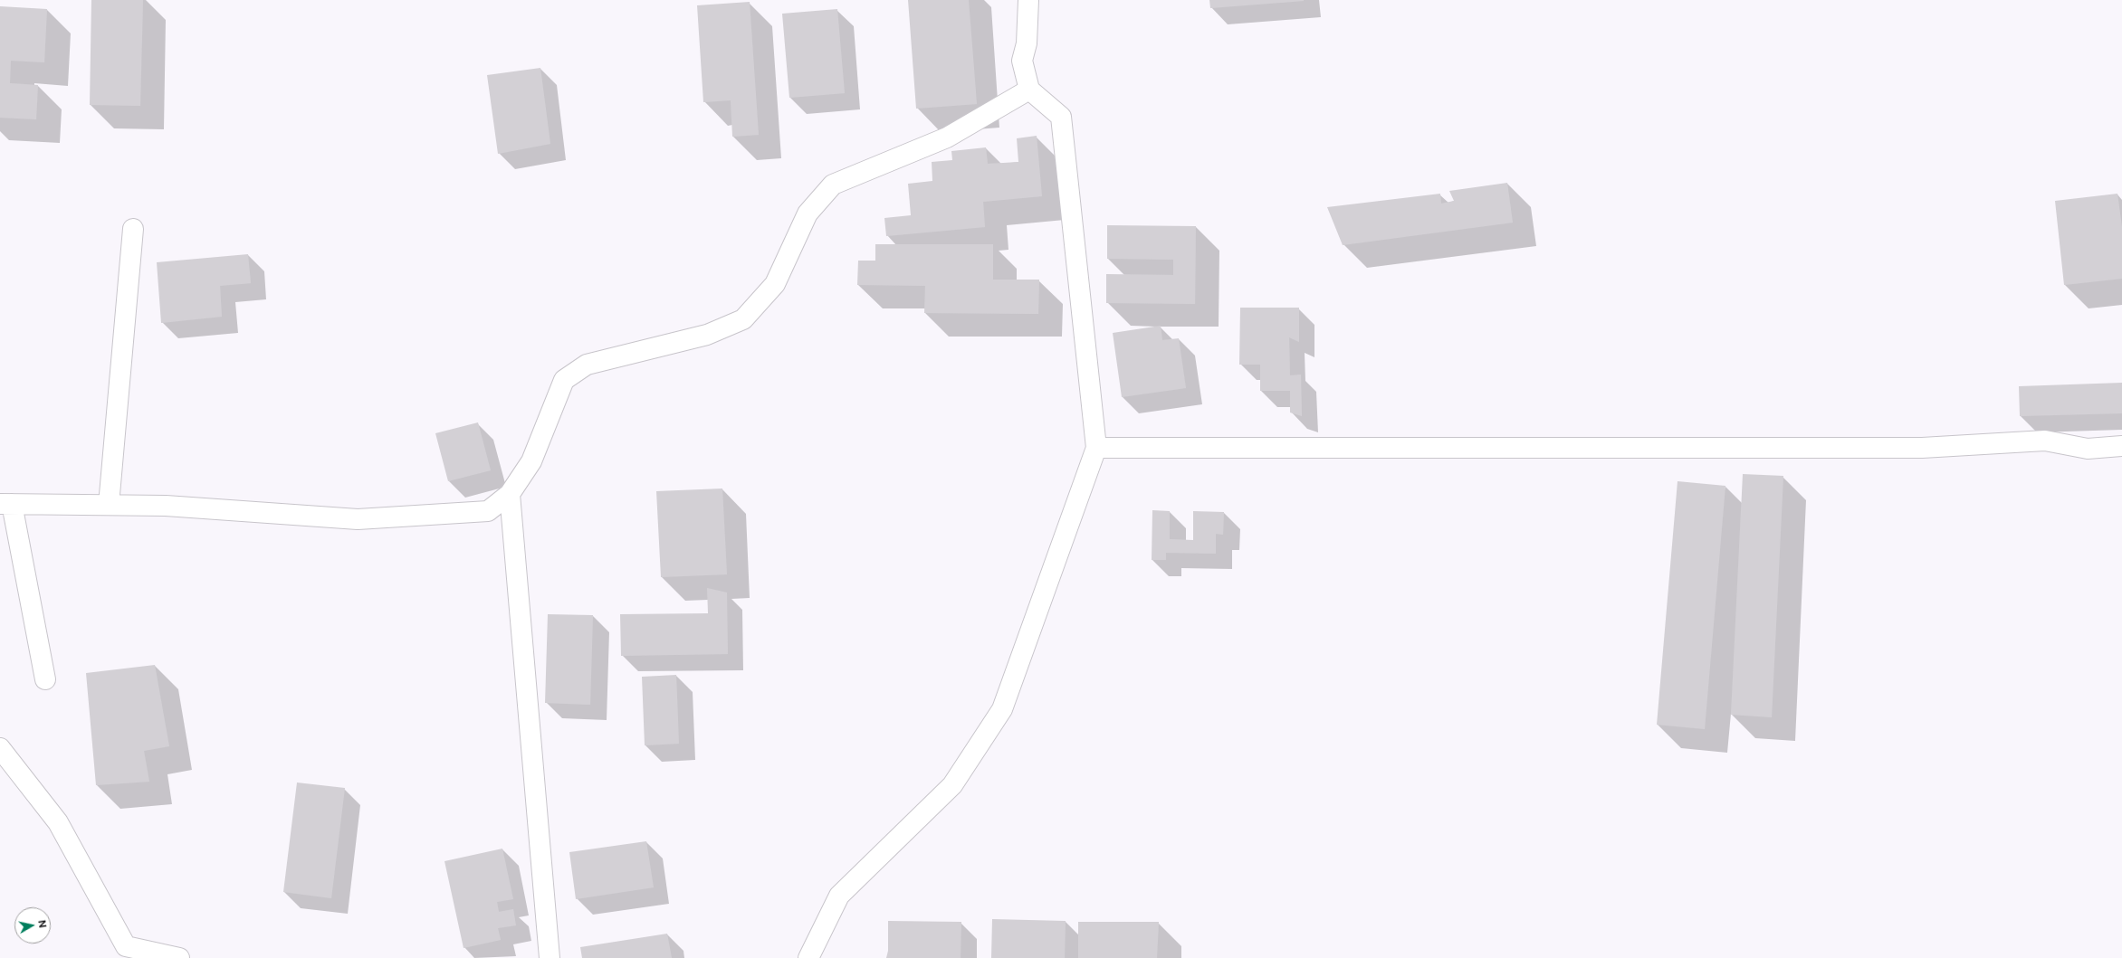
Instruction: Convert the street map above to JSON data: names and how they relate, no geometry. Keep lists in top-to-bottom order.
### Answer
{
  "north": "right"
}
